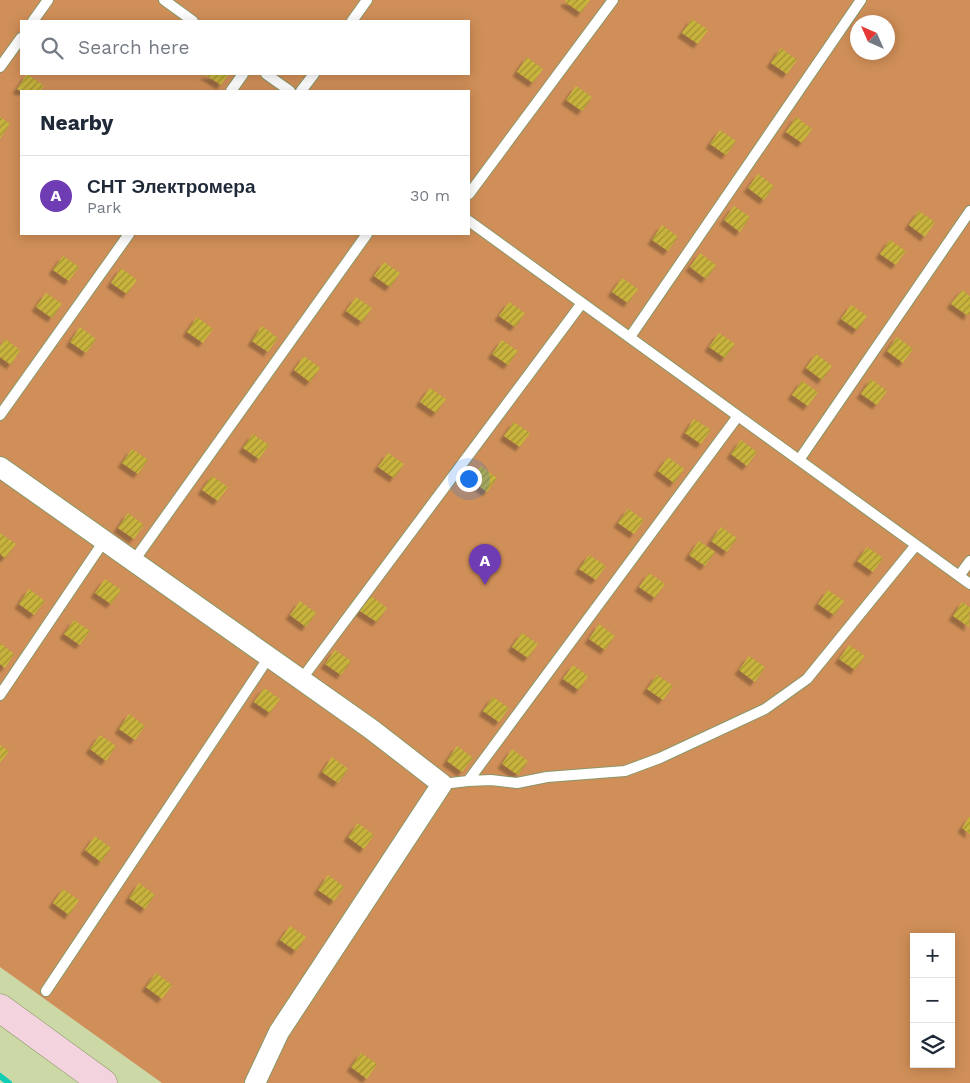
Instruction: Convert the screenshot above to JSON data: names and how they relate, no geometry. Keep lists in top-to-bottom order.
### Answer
{
  "north": "top left",
  "page": {
    "search": "Search here",
    "heading": "Nearby",
    "list": [
      {
        "mark": "A",
        "name": "СНТ Электромера",
        "note": "Park",
        "value": "30 m"
      }
    ],
    "pins": "A",
    "map_buttons": ["+", "−"]
  }
}
